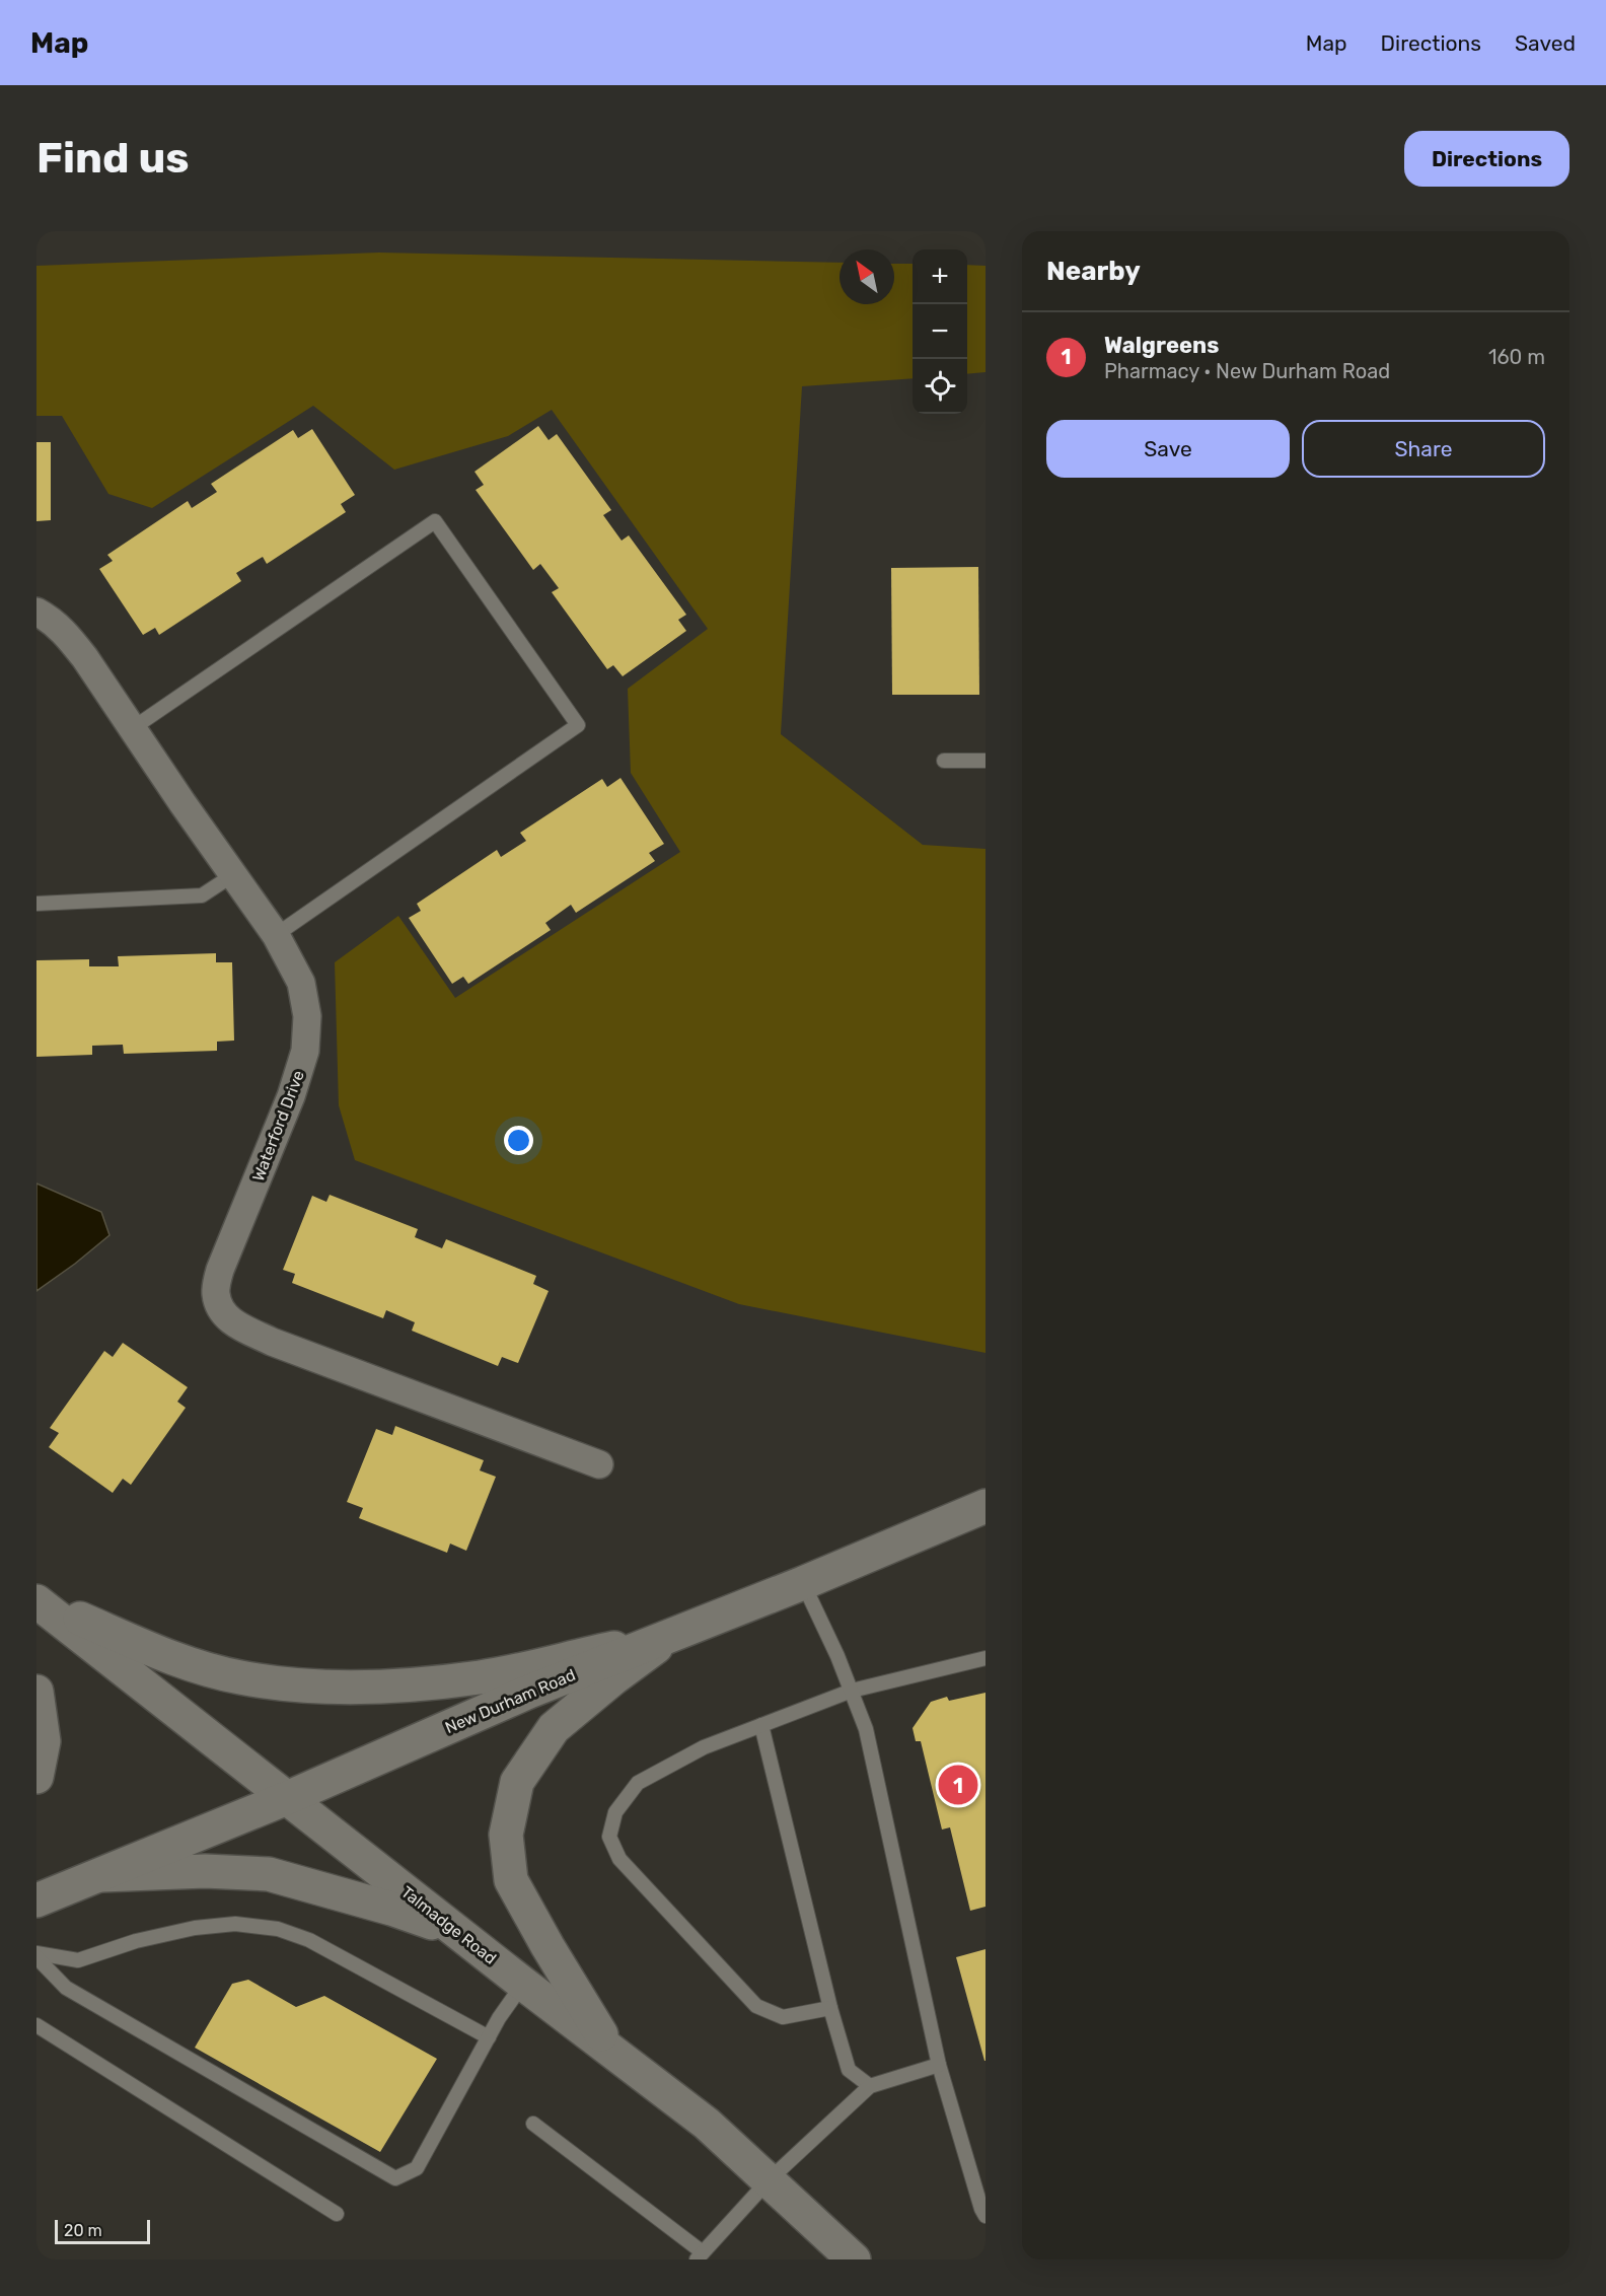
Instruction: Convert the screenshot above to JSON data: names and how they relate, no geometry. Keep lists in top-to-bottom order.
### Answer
{
  "streets": {
    "street": ["Waterford Drive", "New Durham Road", "Talmadge Road"]
  },
  "crossings": [
    ["New Durham Road", "Talmadge Road"]
  ],
  "scale_bar": "20 m",
  "north": "top left",
  "page": {
    "header": "Map",
    "nav": ["Map", "Directions", "Saved"],
    "buttons": [
      "Directions",
      ["Save", "Share"]
    ],
    "title": "Find us",
    "heading": "Nearby",
    "map_buttons": ["+", "−"],
    "list": [
      {
        "mark": "1",
        "name": "Walgreens",
        "note": "Pharmacy · New Durham Road",
        "value": "160 m"
      }
    ],
    "pins": "1",
    "scale": "20 m"
  }
}
